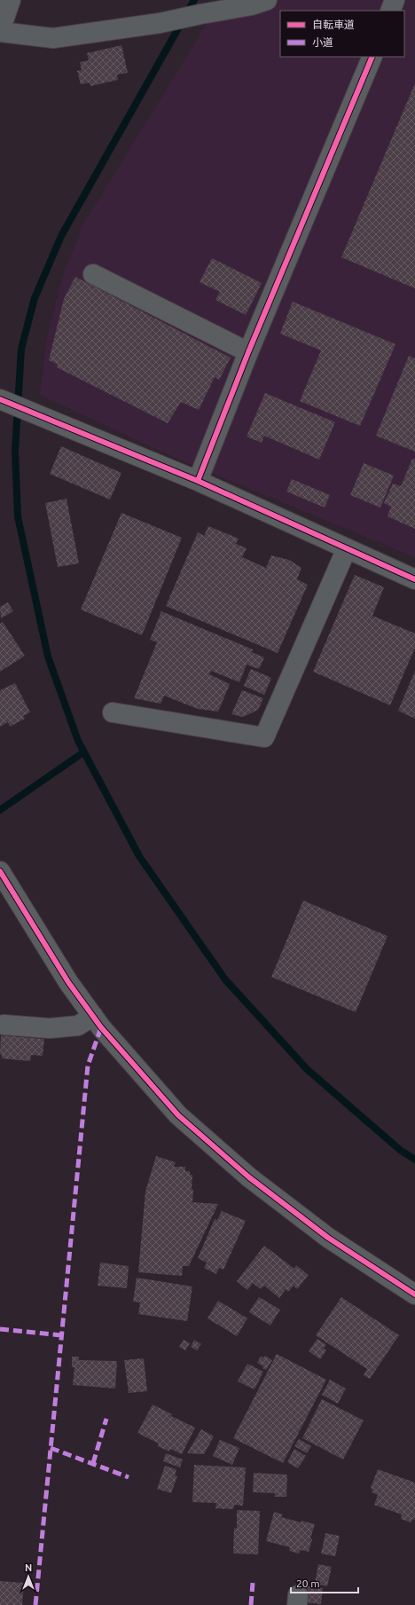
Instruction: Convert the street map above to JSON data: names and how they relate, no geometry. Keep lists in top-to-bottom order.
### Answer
{
  "legend": ["自転車道", "小道"],
  "scale_bar": "20 m",
  "north": "top"
}
